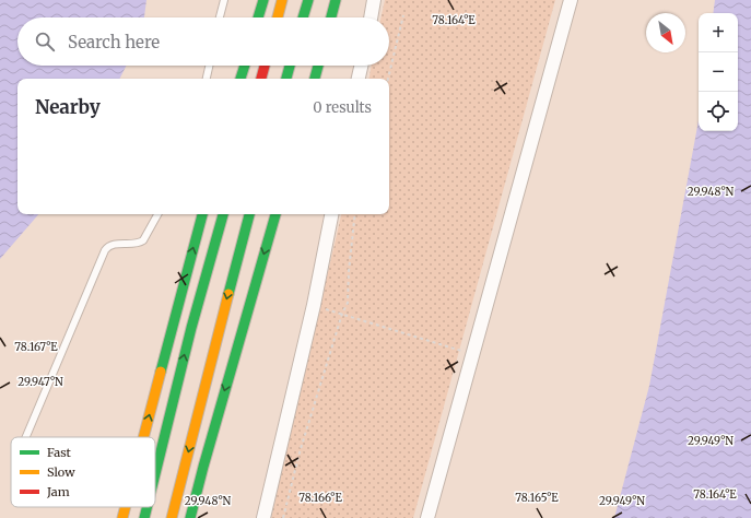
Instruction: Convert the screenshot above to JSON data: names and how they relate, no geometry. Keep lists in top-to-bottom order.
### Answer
{
  "legend": ["Fast", "Slow", "Jam"],
  "north": "bottom right",
  "page": {
    "map_buttons": ["+", "−"],
    "search": "Search here",
    "heading": ["Nearby", "0 results"]
  },
  "coordinates": [
    "78.164°E",
    "29.948°N",
    "78.167°E",
    "29.947°N",
    "29.949°N",
    "78.166°E",
    "78.165°E"
  ]
}
